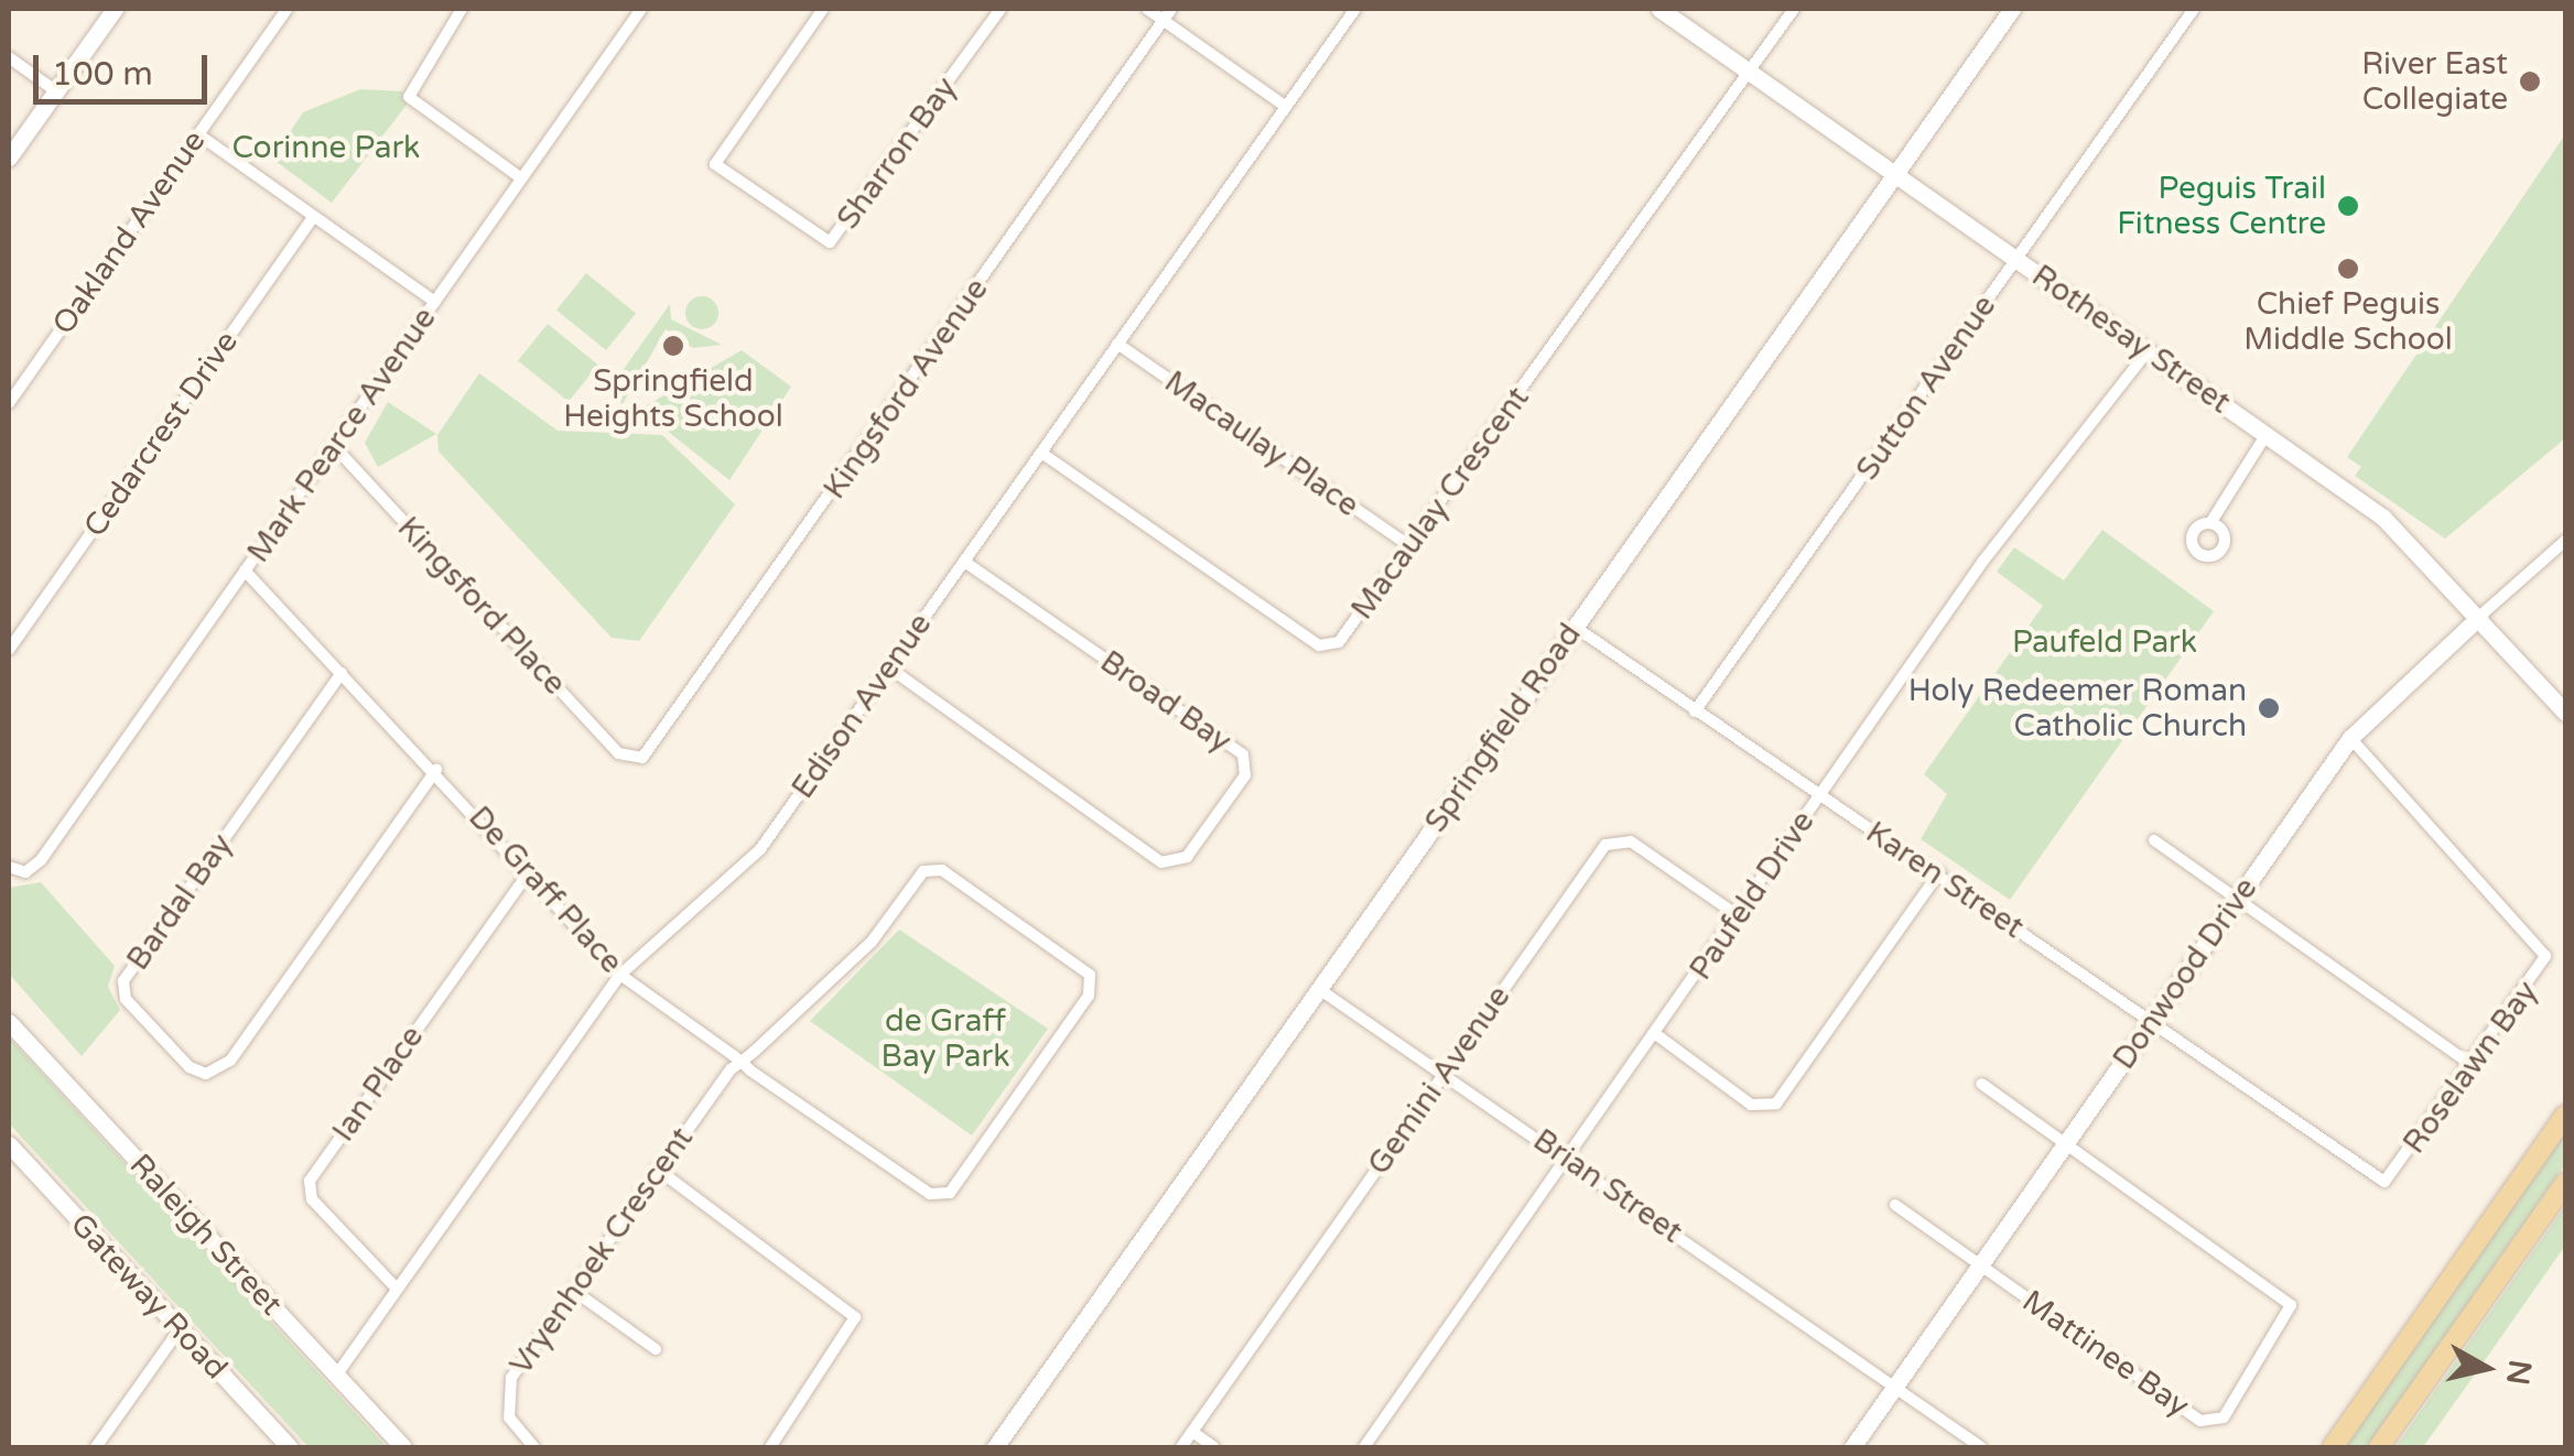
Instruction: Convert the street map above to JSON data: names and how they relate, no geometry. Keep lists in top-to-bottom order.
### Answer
{
  "streets": {
    "street": [
      "Sharron Bay",
      "Oakland Avenue",
      "Rothesay Street",
      "Sutton Avenue",
      "Kingsford Avenue",
      "Cedarcrest Drive",
      "Mark Pearce Avenue",
      "Macaulay Place",
      "Macaulay Crescent",
      "Kingsford Place",
      "Broad Bay",
      "Edison Avenue",
      "Springfield Road",
      "Karen Street",
      "De Graff Place",
      "Paufeld Drive",
      "Bardal Bay",
      "Donwood Drive",
      "Roselawn Bay",
      "Gemini Avenue",
      "Ian Place",
      "Brian Street",
      "Raleigh Street",
      "Vryenhoek Crescent",
      "Gateway Road",
      "Mattinee Bay"
    ]
  },
  "crossings": [
    ["Rothesay Street", "Sutton Avenue"],
    ["Rothesay Street", "Macaulay Crescent"],
    ["Rothesay Street", "Springfield Road"],
    ["Rothesay Street", "Paufeld Drive"],
    ["Rothesay Street", "Donwood Drive"],
    ["Sutton Avenue", "Karen Street"],
    ["Kingsford Avenue", "Kingsford Place"],
    ["Mark Pearce Avenue", "Kingsford Place"],
    ["Mark Pearce Avenue", "De Graff Place"],
    ["Macaulay Place", "Macaulay Crescent"],
    ["Macaulay Place", "Edison Avenue"],
    ["Macaulay Crescent", "Edison Avenue"],
    ["Broad Bay", "Edison Avenue"],
    ["Edison Avenue", "De Graff Place"],
    ["Edison Avenue", "Ian Place"],
    ["Edison Avenue", "Raleigh Street"],
    ["Springfield Road", "Karen Street"],
    ["Springfield Road", "Brian Street"],
    ["Karen Street", "Paufeld Drive"],
    ["Karen Street", "Donwood Drive"],
    ["Karen Street", "Roselawn Bay"],
    ["De Graff Place", "Bardal Bay"],
    ["De Graff Place", "Ian Place"],
    ["De Graff Place", "Vryenhoek Crescent"],
    ["Paufeld Drive", "Gemini Avenue"],
    ["Paufeld Drive", "Brian Street"],
    ["Donwood Drive", "Roselawn Bay"],
    ["Donwood Drive", "Brian Street"],
    ["Donwood Drive", "Mattinee Bay"],
    ["Gemini Avenue", "Brian Street"]
  ],
  "parks": ["Corinne Park", "Paufeld Park", "de Graff Bay Park"],
  "places": [
    "River East Collegiate",
    "Peguis Trail Fitness Centre",
    "Chief Peguis Middle School",
    "Springfield Heights School",
    "Holy Redeemer Roman Catholic Church"
  ],
  "scale_bar": "100 m",
  "north": "right"
}
